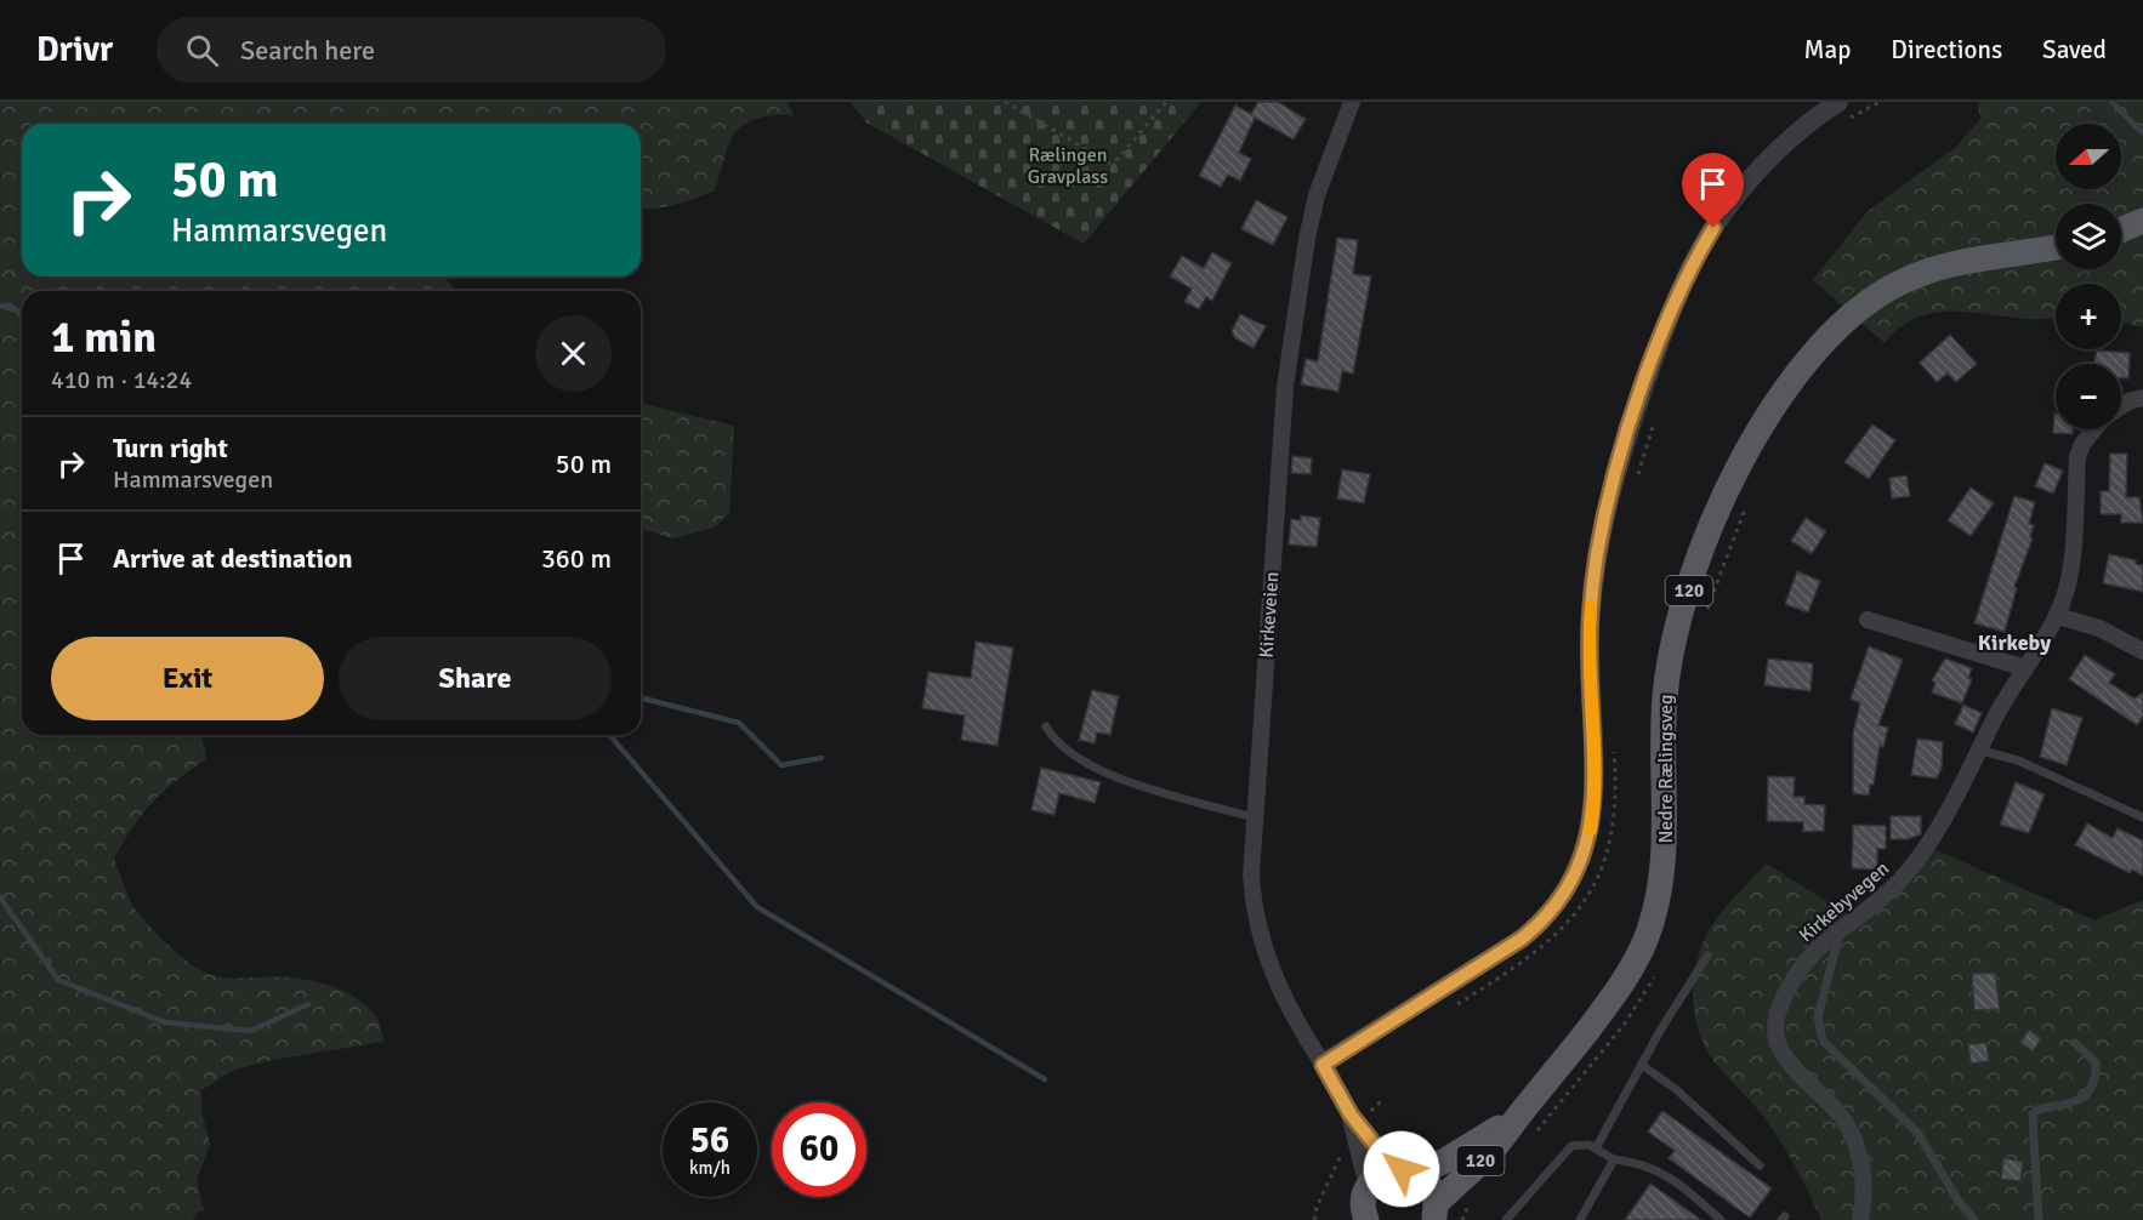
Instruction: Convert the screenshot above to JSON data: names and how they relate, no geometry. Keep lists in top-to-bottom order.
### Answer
{
  "streets": {
    "main road": ["120", "Nedre Rælingsveg"],
    "street": ["Kirkeveien", "Kirkebyvegen"]
  },
  "crossings": [
    ["120", "Kirkeveien"],
    ["120", "Nedre Rælingsveg"],
    ["Kirkeveien", "Nedre Rælingsveg"]
  ],
  "districts": ["Kirkeby"],
  "parks": ["Rælingen Gravplass"],
  "north": "left",
  "page": {
    "header": "Drivr",
    "search": "Search here",
    "nav": ["Map", "Directions", "Saved"],
    "map_buttons": ["+", "−"],
    "turn": ["50 m", "Hammarsvegen"],
    "heading": ["1 min", "410 m · 14:24"],
    "list": [
      {
        "name": "Turn right",
        "note": "Hammarsvegen",
        "value": "50 m"
      },
      {
        "name": "Arrive at destination",
        "value": "360 m"
      }
    ],
    "buttons": ["Exit", "Share"],
    "speed": "56 km/h",
    "limit": "60"
  }
}
